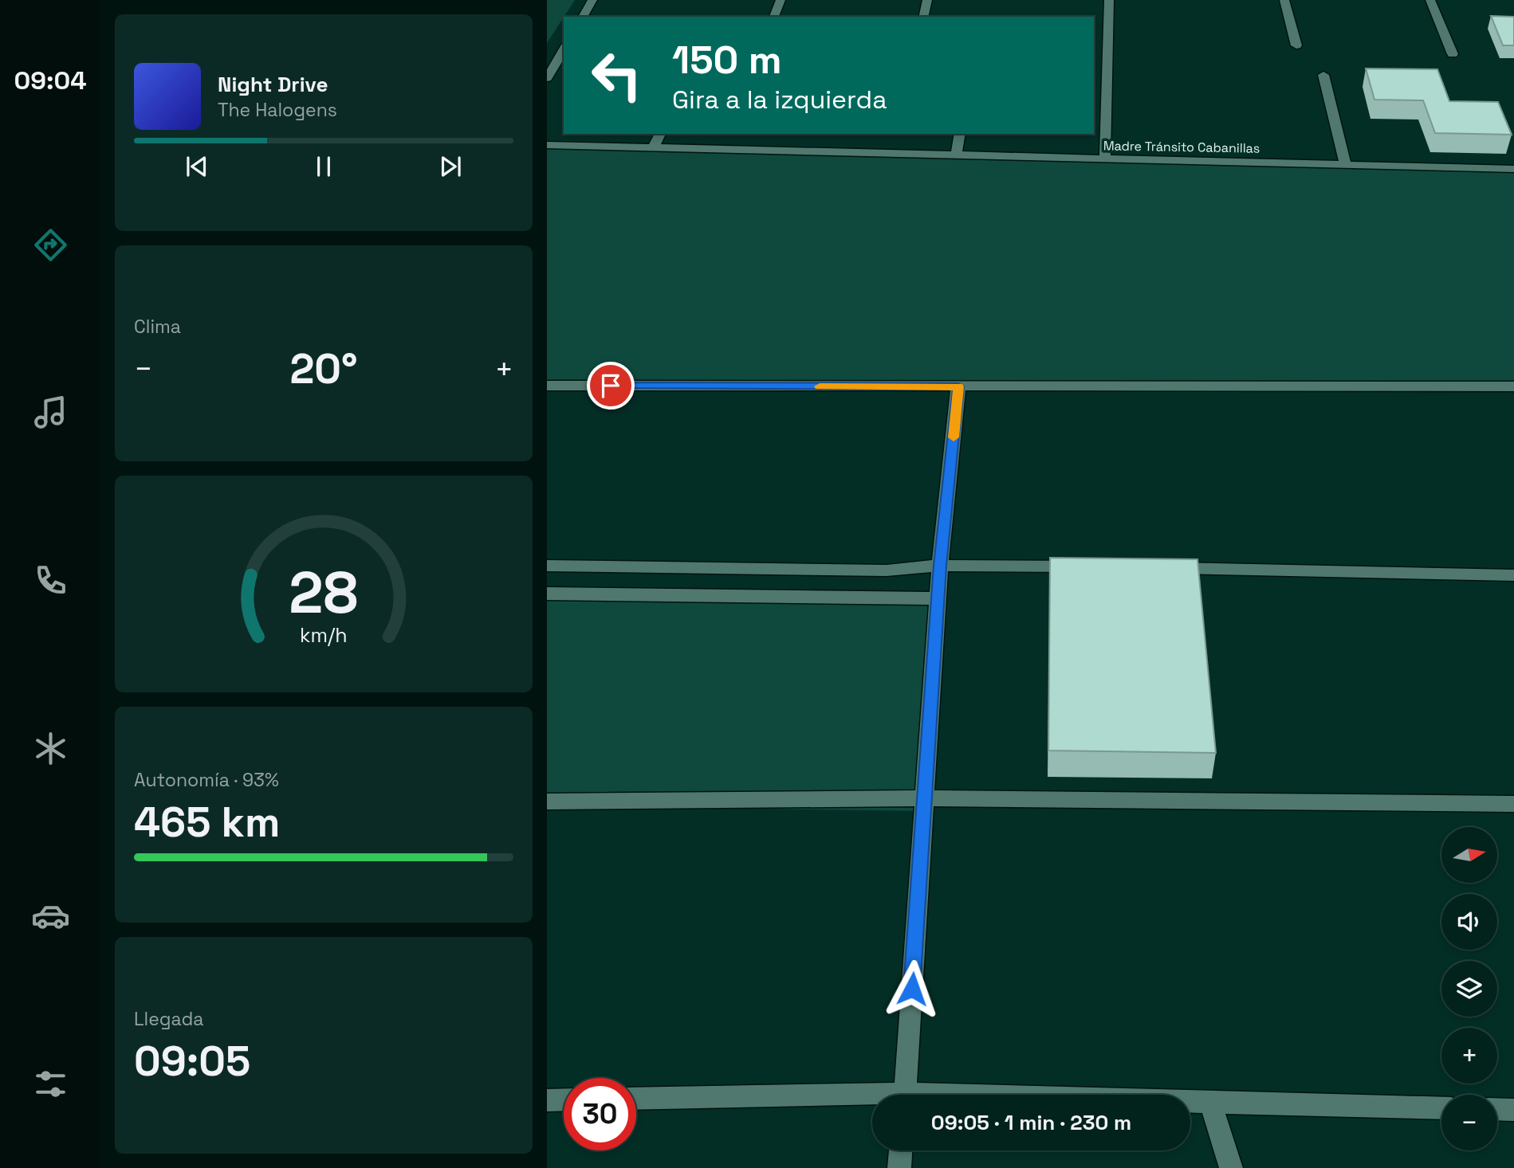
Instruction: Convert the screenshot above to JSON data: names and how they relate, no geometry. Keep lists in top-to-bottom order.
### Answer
{
  "streets": {
    "street": ["Madre Tránsito Cabanillas"]
  },
  "north": "right",
  "page": {
    "tabs": "09:04",
    "turn": ["150 m", "Gira a la izquierda"],
    "song": ["Night Drive", "The Halogens"],
    "tile": [
      "Clima",
      ["Autonomía · 93%", "465 km"],
      ["Llegada", "09:05"]
    ],
    "heat": ["−", "20°", "+"],
    "map_buttons": ["+", "−"],
    "limit": "30",
    "trip": "09:05 · 1 min · 230 m",
    "gauge": ["28", "km/h"]
  }
}
